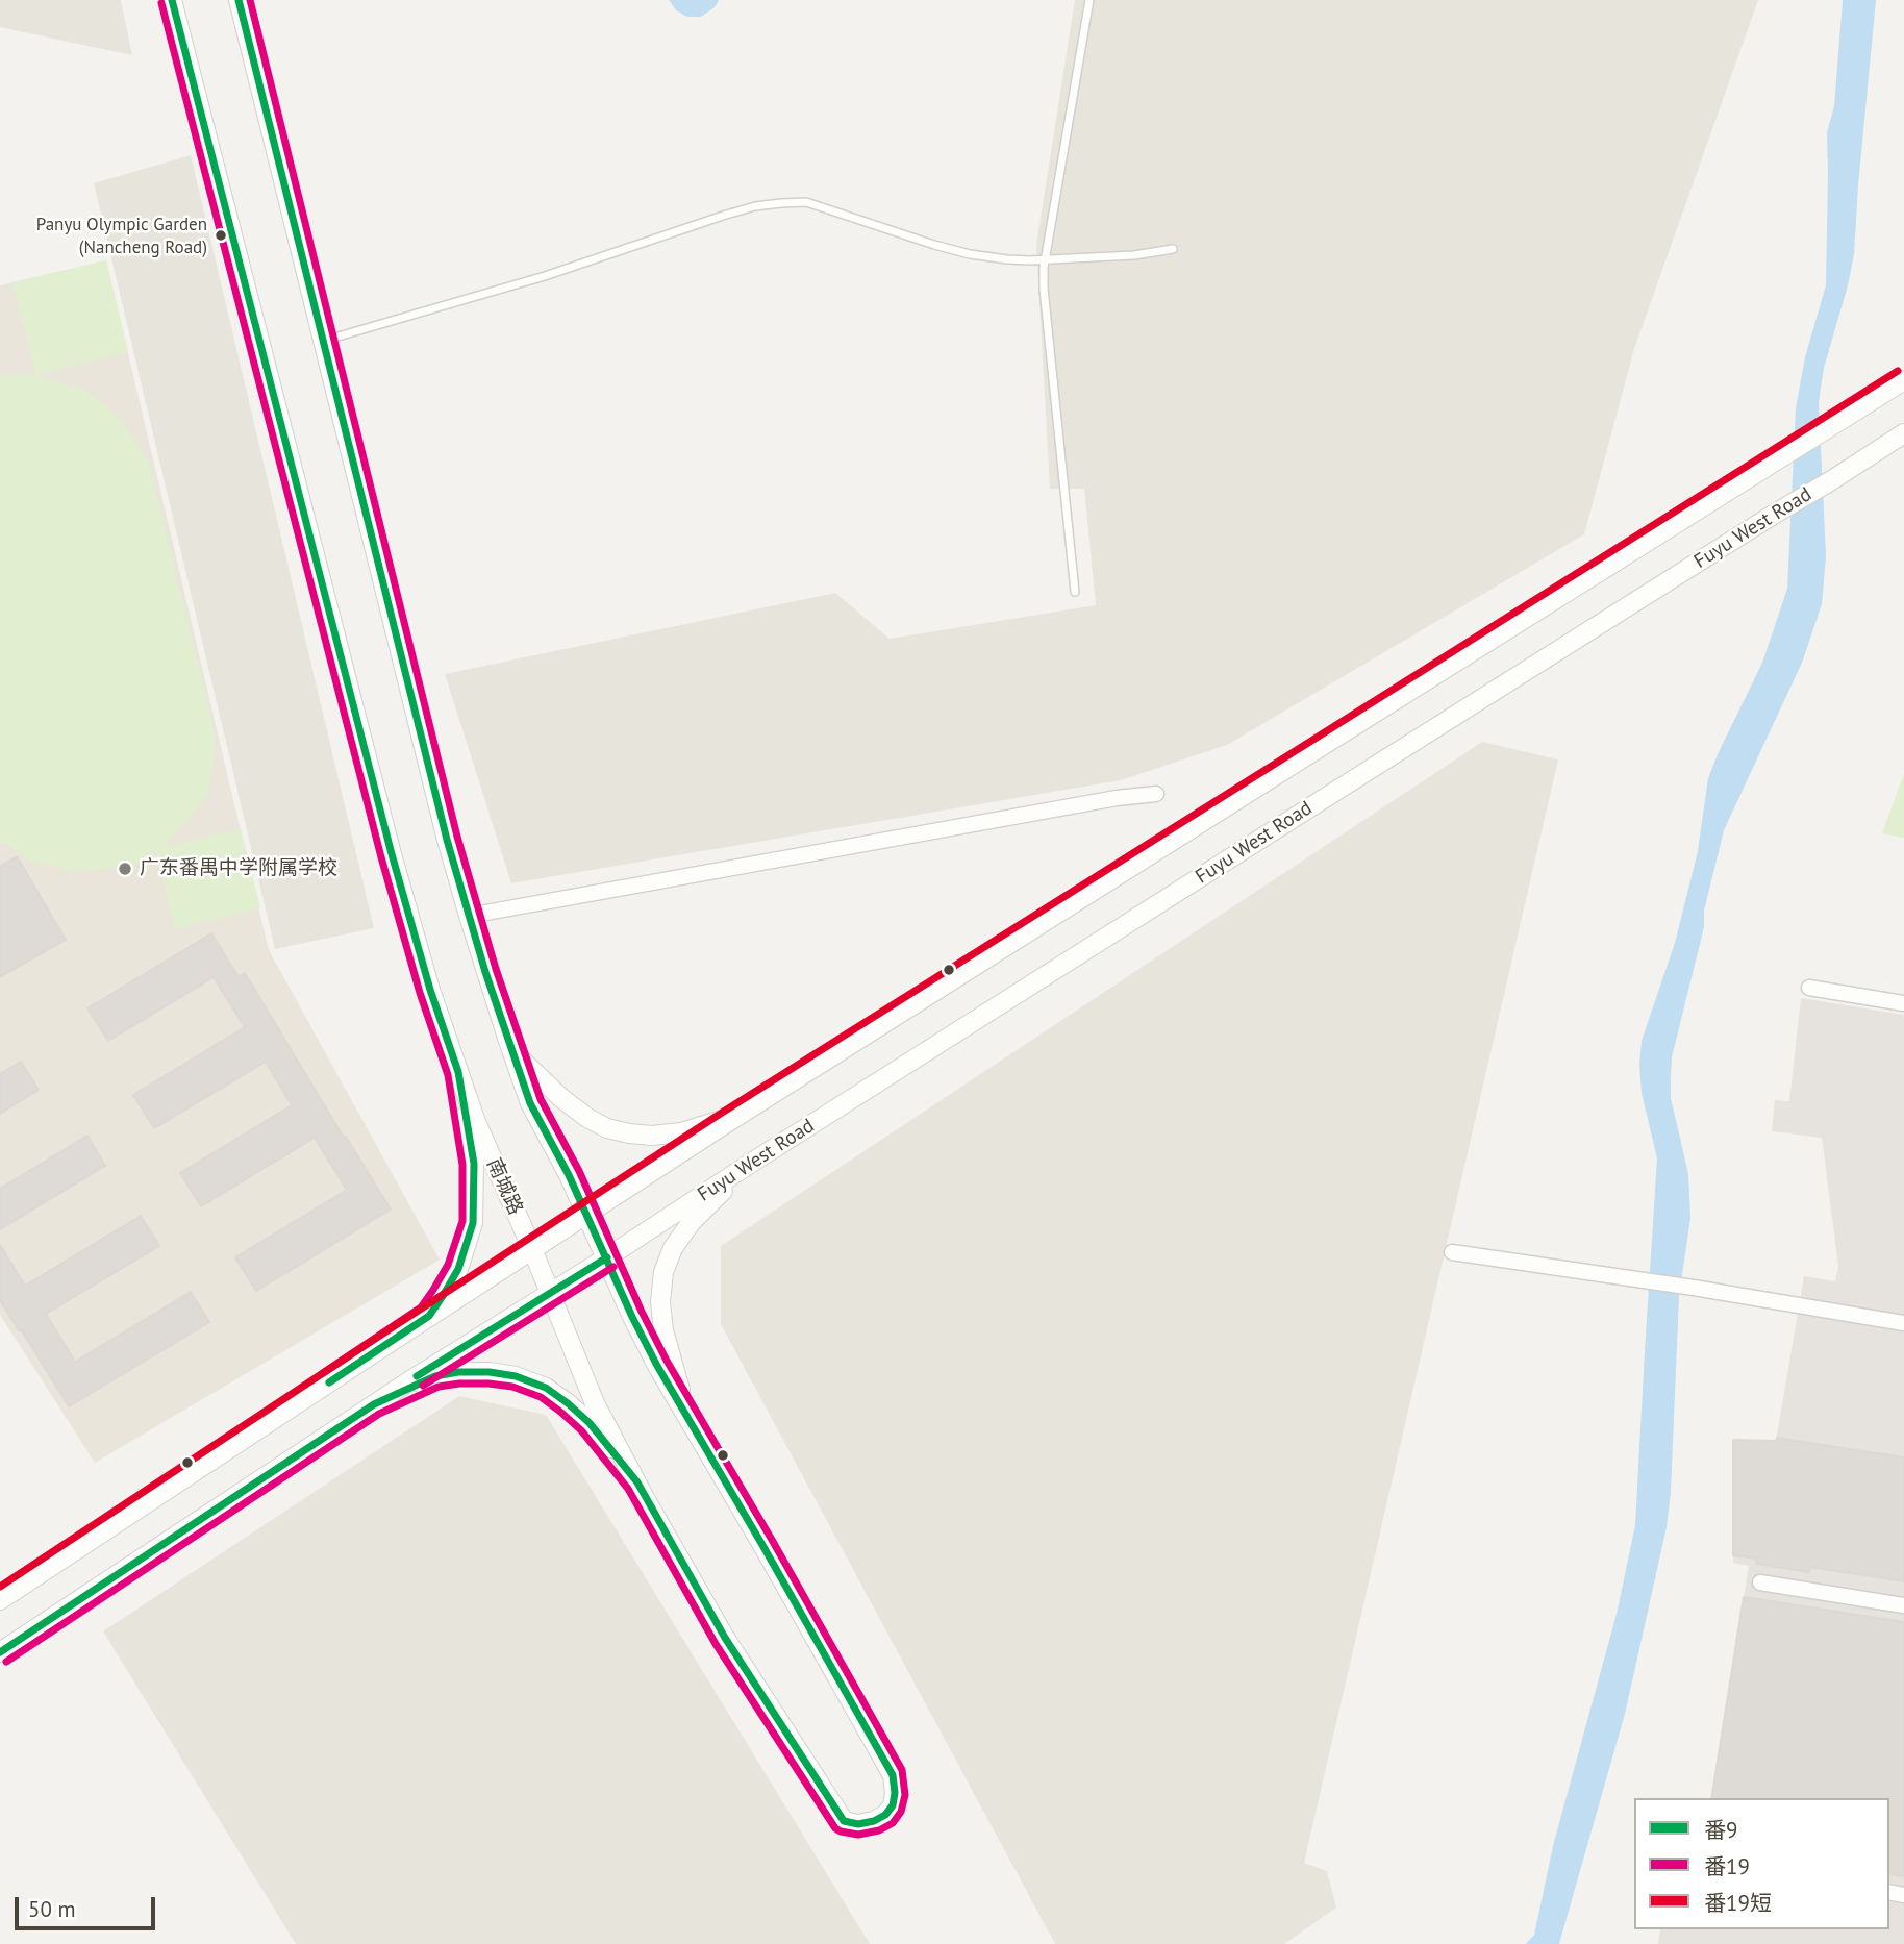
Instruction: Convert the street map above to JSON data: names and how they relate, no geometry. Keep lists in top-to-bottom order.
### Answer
{
  "streets": {
    "street": ["Fuyu West Road", "南城路"]
  },
  "crossings": [
    ["Fuyu West Road", "南城路"]
  ],
  "places": ["Panyu Olympic Garden (Nancheng Road)", "广东番禺中学附属学校"],
  "lines": ["transit line 番9", "transit line 番19", "transit line 番19短"],
  "legend": ["番9", "番19", "番19短"],
  "scale_bar": "50 m"
}
